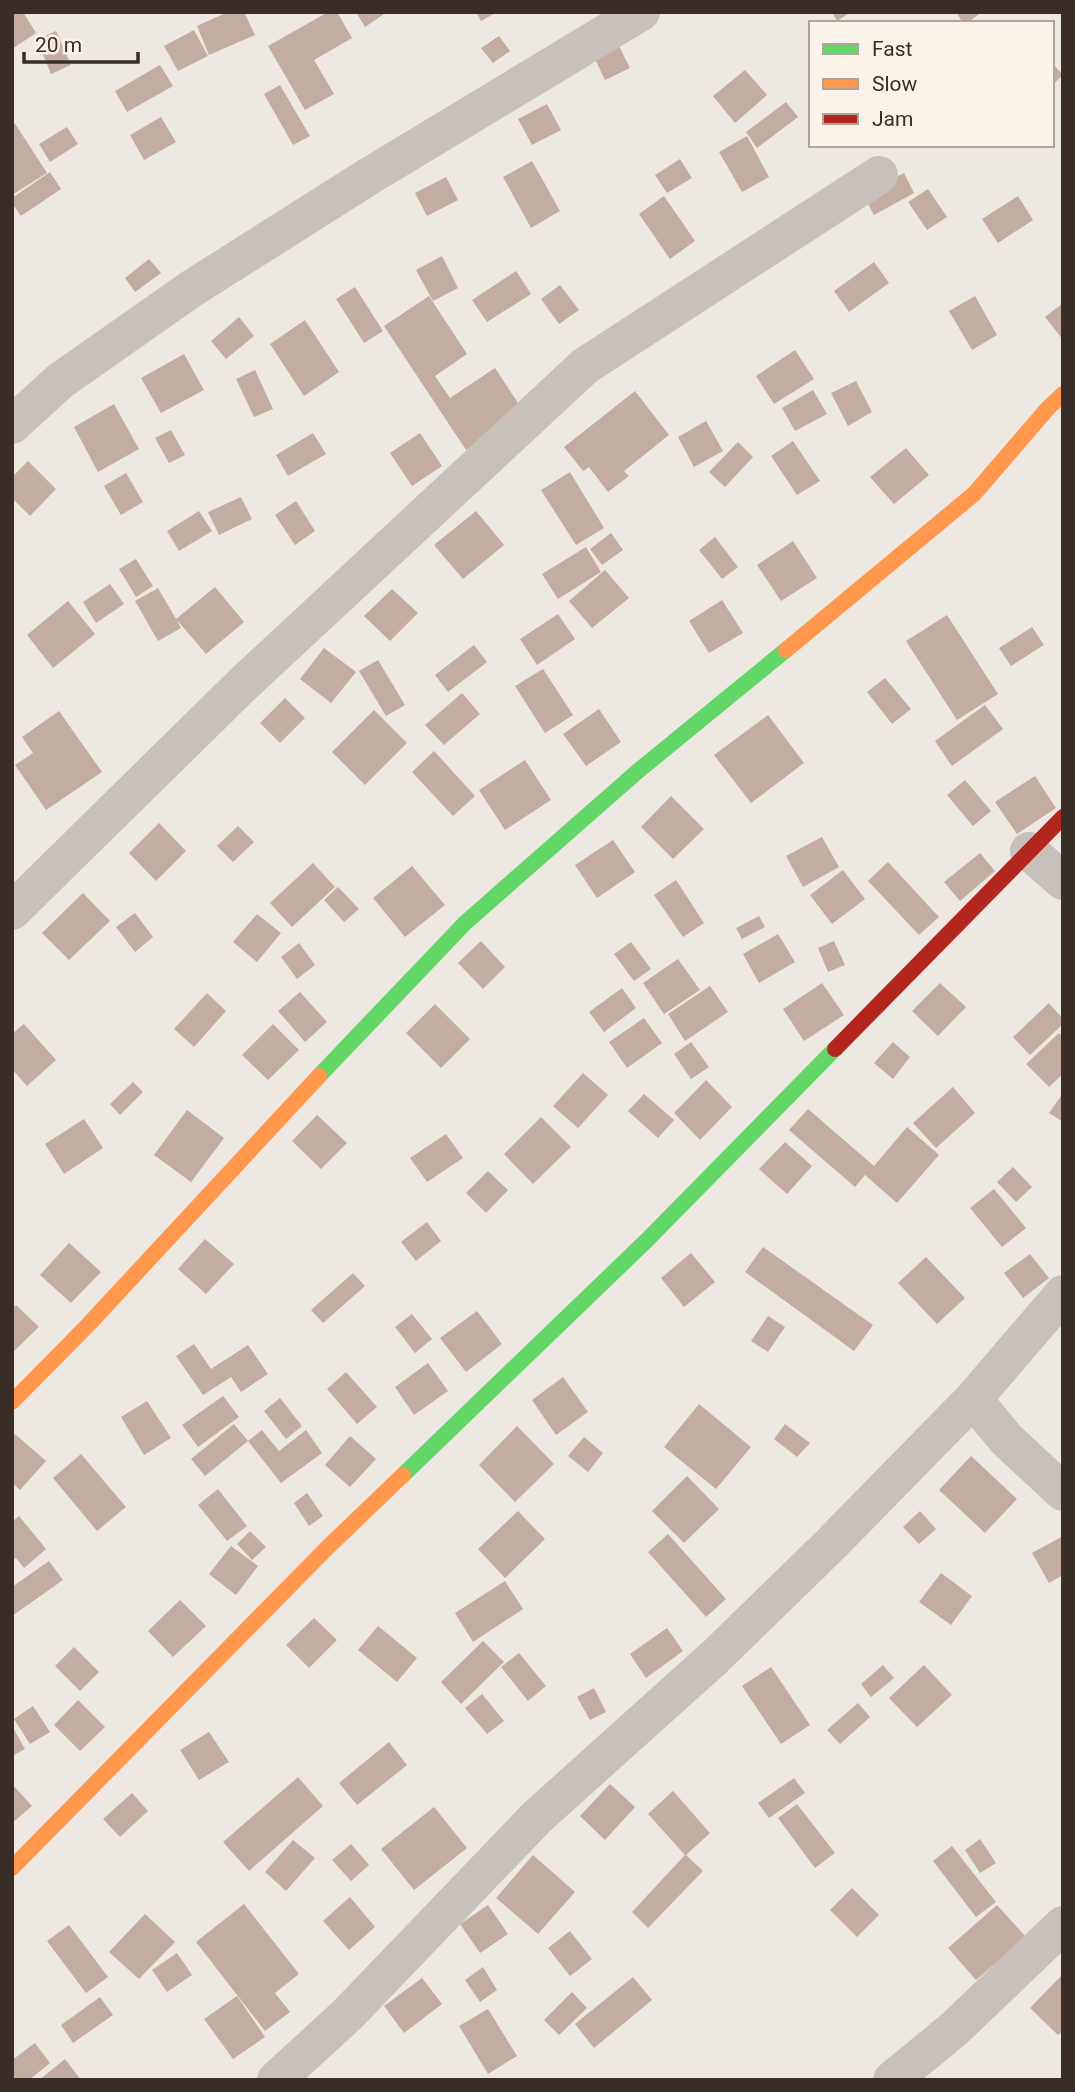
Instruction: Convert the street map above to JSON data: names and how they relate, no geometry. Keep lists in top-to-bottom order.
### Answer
{
  "legend": ["Fast", "Slow", "Jam"],
  "scale_bar": "20 m"
}
